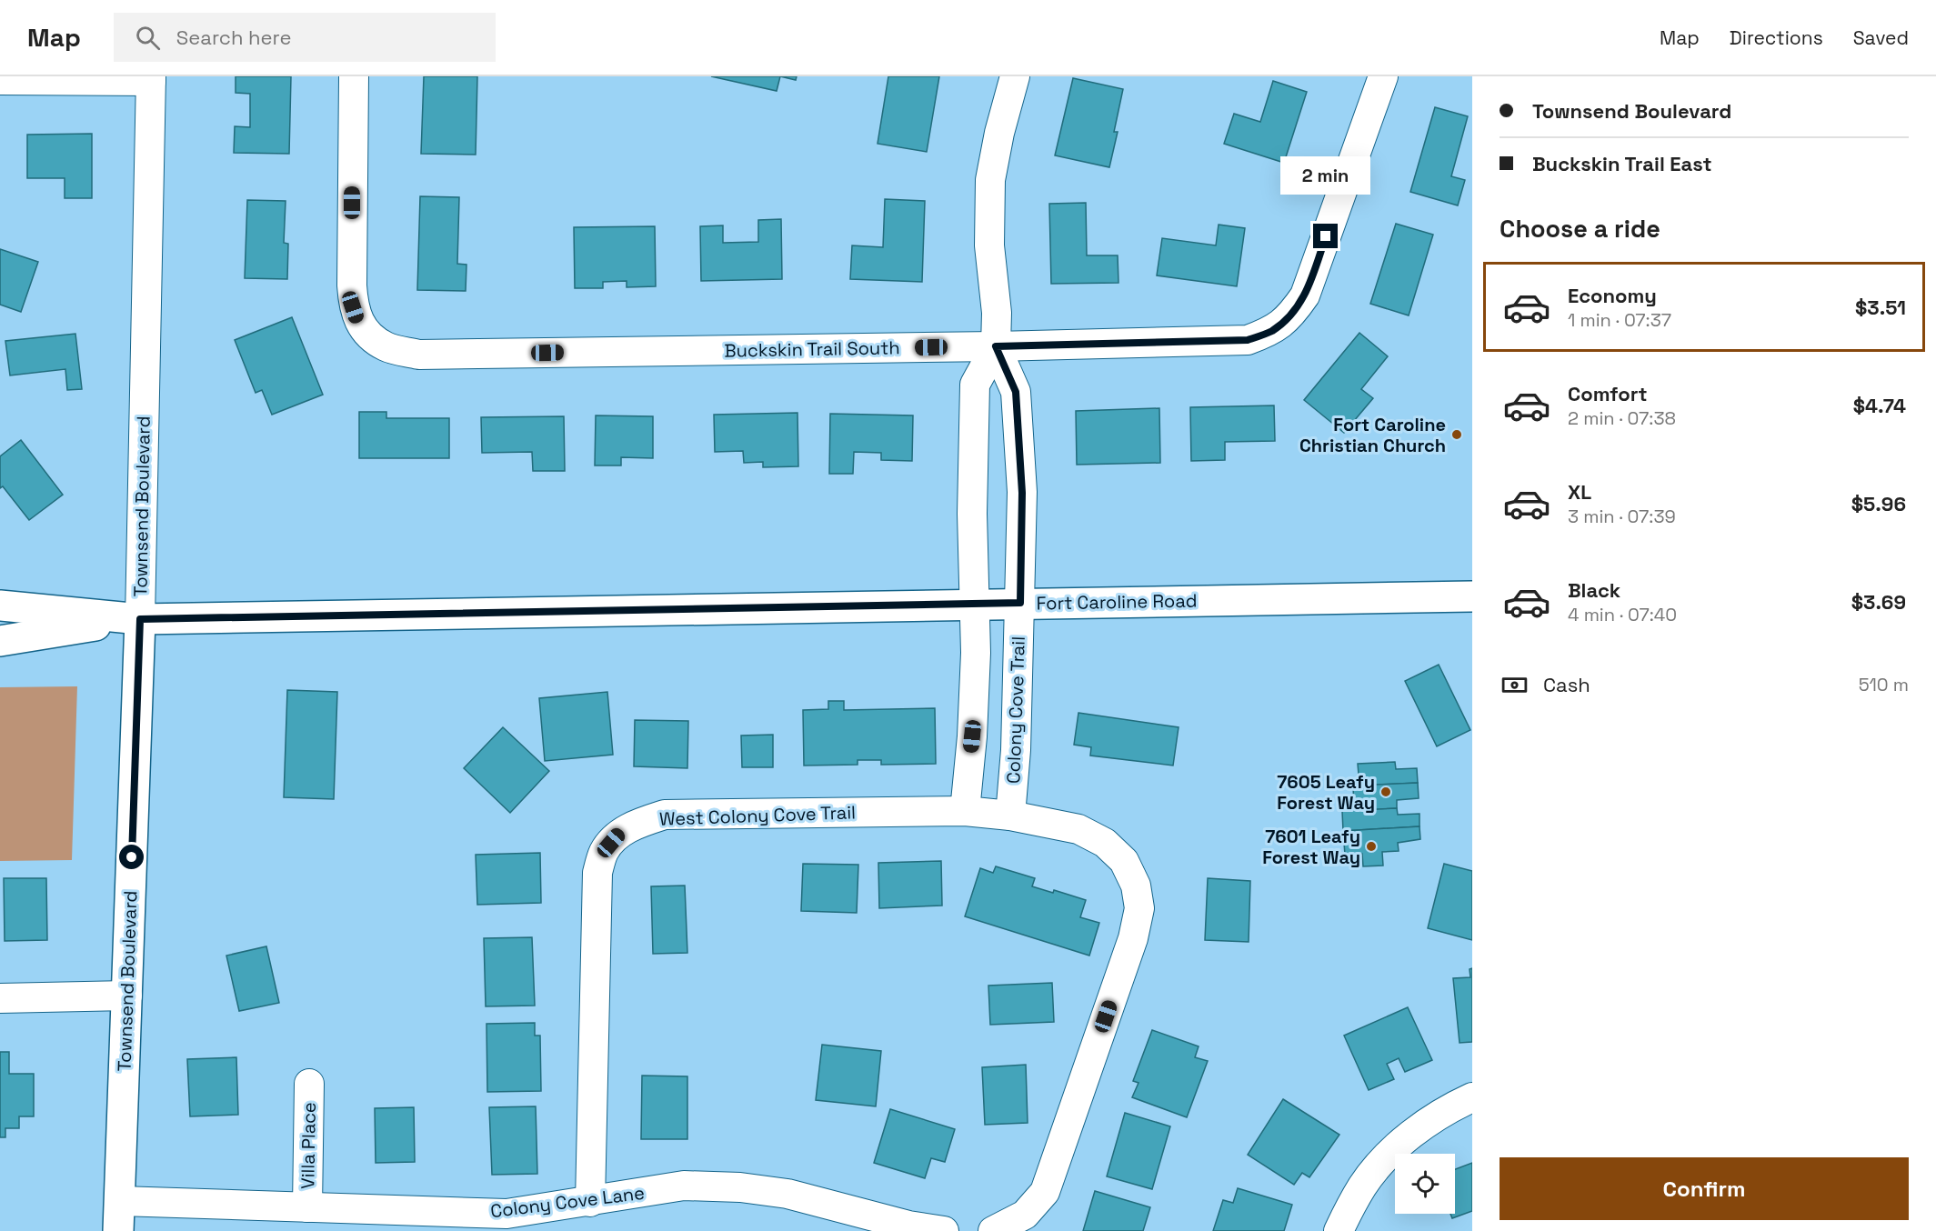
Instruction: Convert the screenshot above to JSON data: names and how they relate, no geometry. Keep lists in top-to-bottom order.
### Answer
{
  "streets": {
    "street": [
      "Buckskin Trail South",
      "Townsend Boulevard",
      "Fort Caroline Road",
      "Colony Cove Trail",
      "West Colony Cove Trail",
      "Villa Place",
      "Colony Cove Lane"
    ]
  },
  "crossings": [
    ["Buckskin Trail South", "Colony Cove Trail"],
    ["Townsend Boulevard", "Fort Caroline Road"],
    ["Townsend Boulevard", "Colony Cove Lane"],
    ["Fort Caroline Road", "Colony Cove Trail"],
    ["Colony Cove Trail", "West Colony Cove Trail"],
    ["West Colony Cove Trail", "Colony Cove Lane"],
    ["Villa Place", "Colony Cove Lane"]
  ],
  "places": ["Fort Caroline Christian Church", "7605 Leafy Forest Way", "7601 Leafy Forest Way"],
  "page": {
    "header": "Map",
    "search": "Search here",
    "nav": ["Map", "Directions", "Saved"],
    "banner": ["Townsend Boulevard", "Buckskin Trail East"],
    "bubble": "2 min",
    "heading": "Choose a ride",
    "list": [
      {
        "name": "Economy",
        "note": "1 min · 07:37",
        "value": "$3.51"
      },
      {
        "name": "Comfort",
        "note": "2 min · 07:38",
        "value": "$4.74"
      },
      {
        "name": "XL",
        "note": "3 min · 07:39",
        "value": "$5.96"
      },
      {
        "name": "Black",
        "note": "4 min · 07:40",
        "value": "$3.69"
      }
    ],
    "pay": ["Cash", "510 m"],
    "buttons": "Confirm"
  }
}
